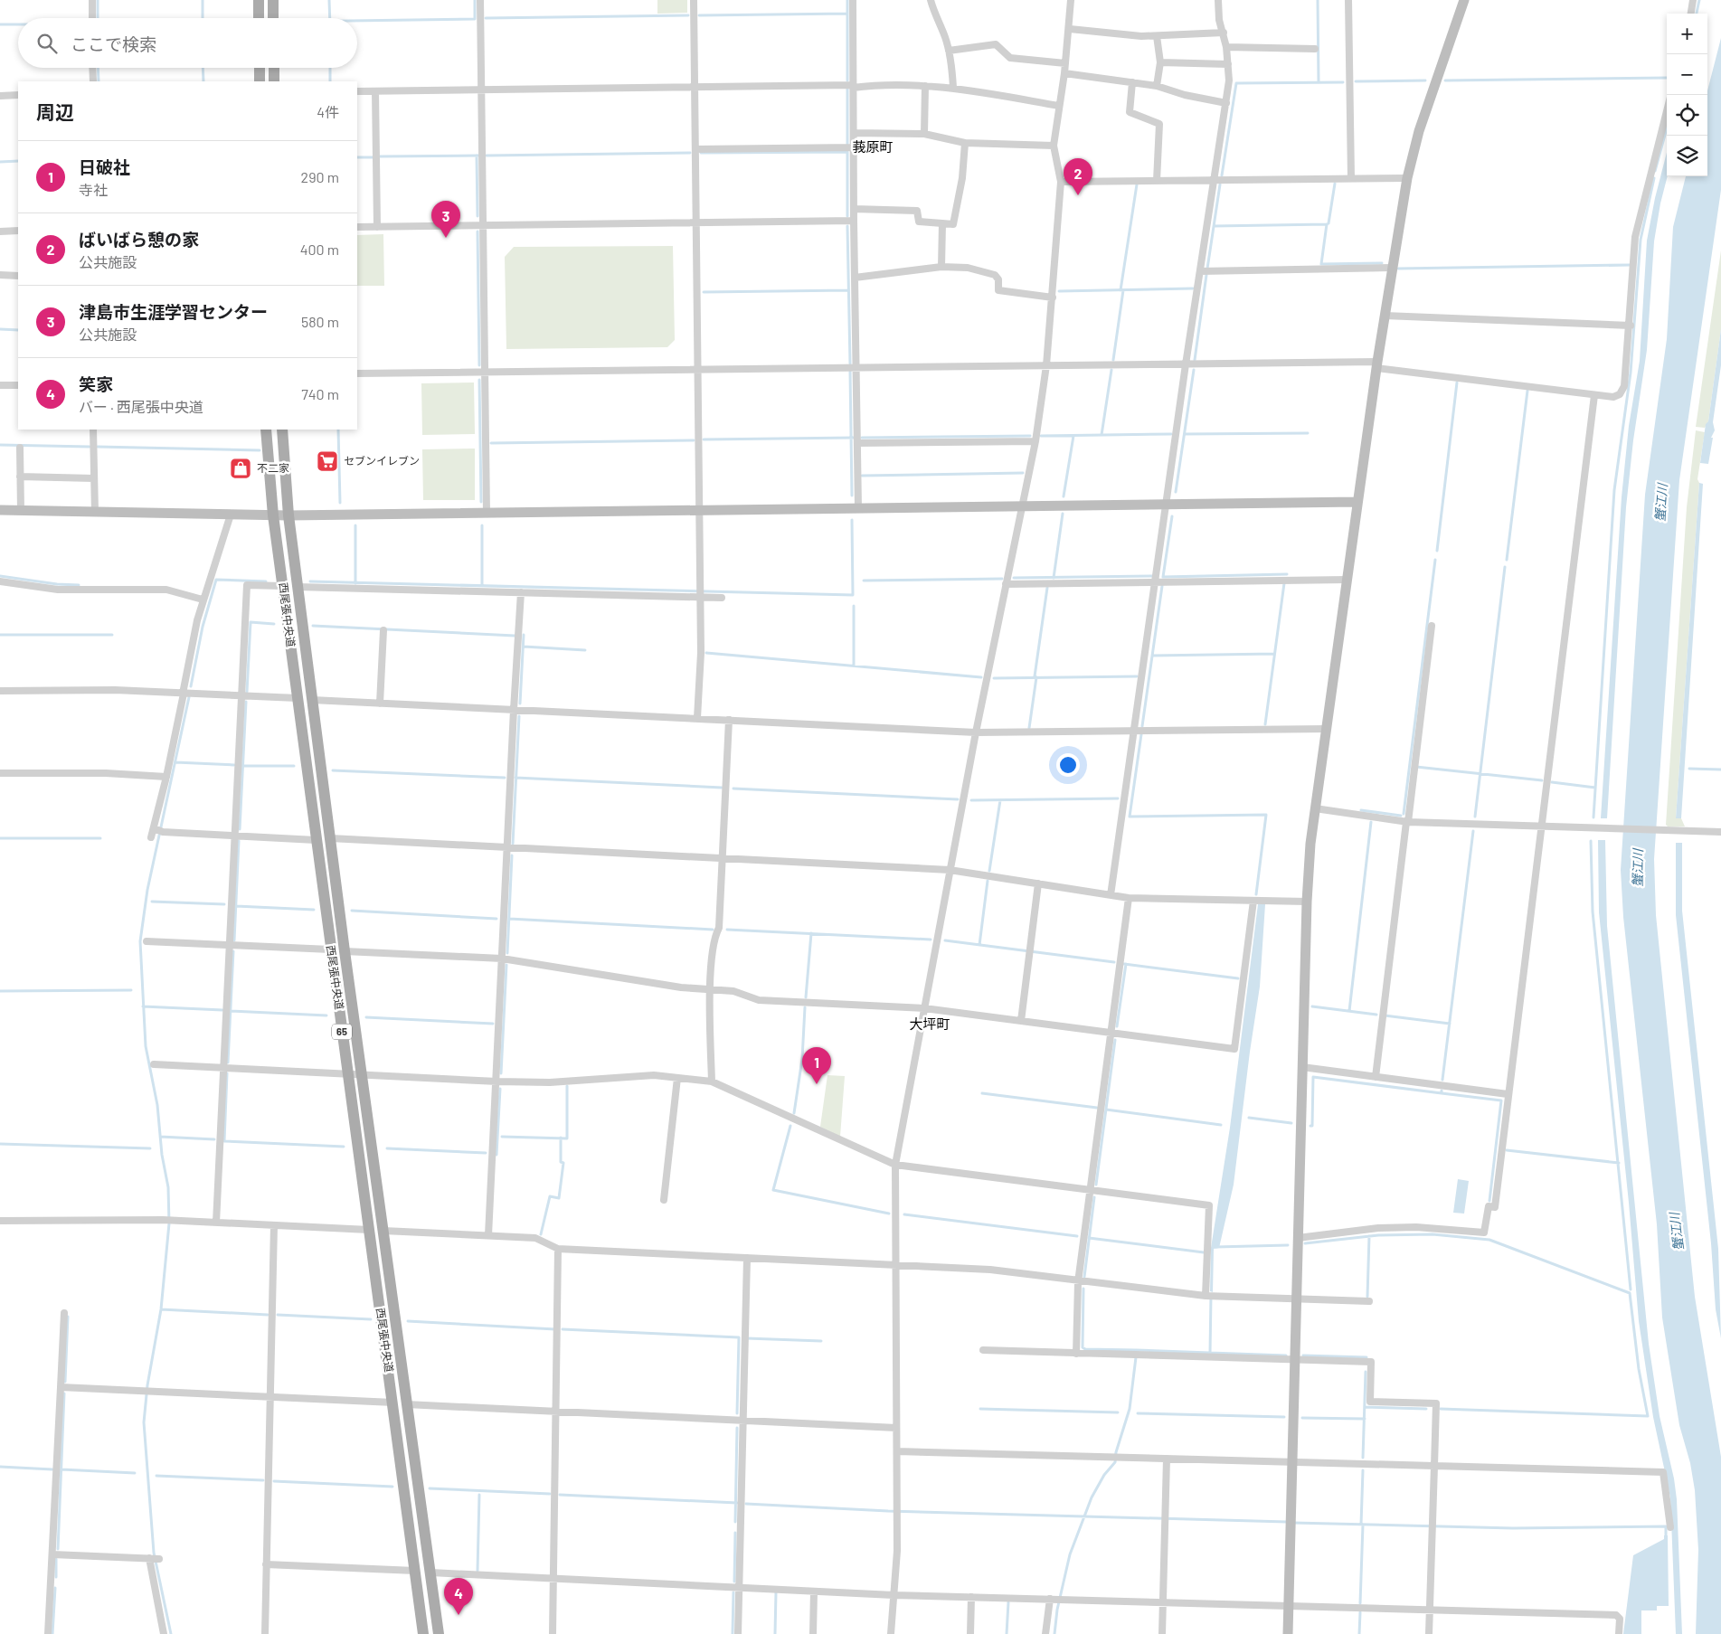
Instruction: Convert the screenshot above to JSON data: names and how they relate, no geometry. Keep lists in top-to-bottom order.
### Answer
{
  "streets": {
    "main road": ["西尾張中央道", "65"]
  },
  "districts": ["莪原町", "大坪町"],
  "water": ["蟹江川"],
  "places": {
    "supermarket": ["セブンイレブン"],
    "shop": ["不二家"]
  },
  "page": {
    "map_buttons": ["+", "−"],
    "search": "ここで検索",
    "heading": ["周辺", "4件"],
    "list": [
      {
        "mark": "1",
        "name": "日破社",
        "note": "寺社",
        "value": "290 m"
      },
      {
        "mark": "2",
        "name": "ばいばら憩の家",
        "note": "公共施設",
        "value": "400 m"
      },
      {
        "mark": "3",
        "name": "津島市生涯学習センター",
        "note": "公共施設",
        "value": "580 m"
      },
      {
        "mark": "4",
        "name": "笑家",
        "note": "バー · 西尾張中央道",
        "value": "740 m"
      }
    ],
    "pins": [
      "2",
      "3",
      "1",
      "4"
    ]
  }
}
